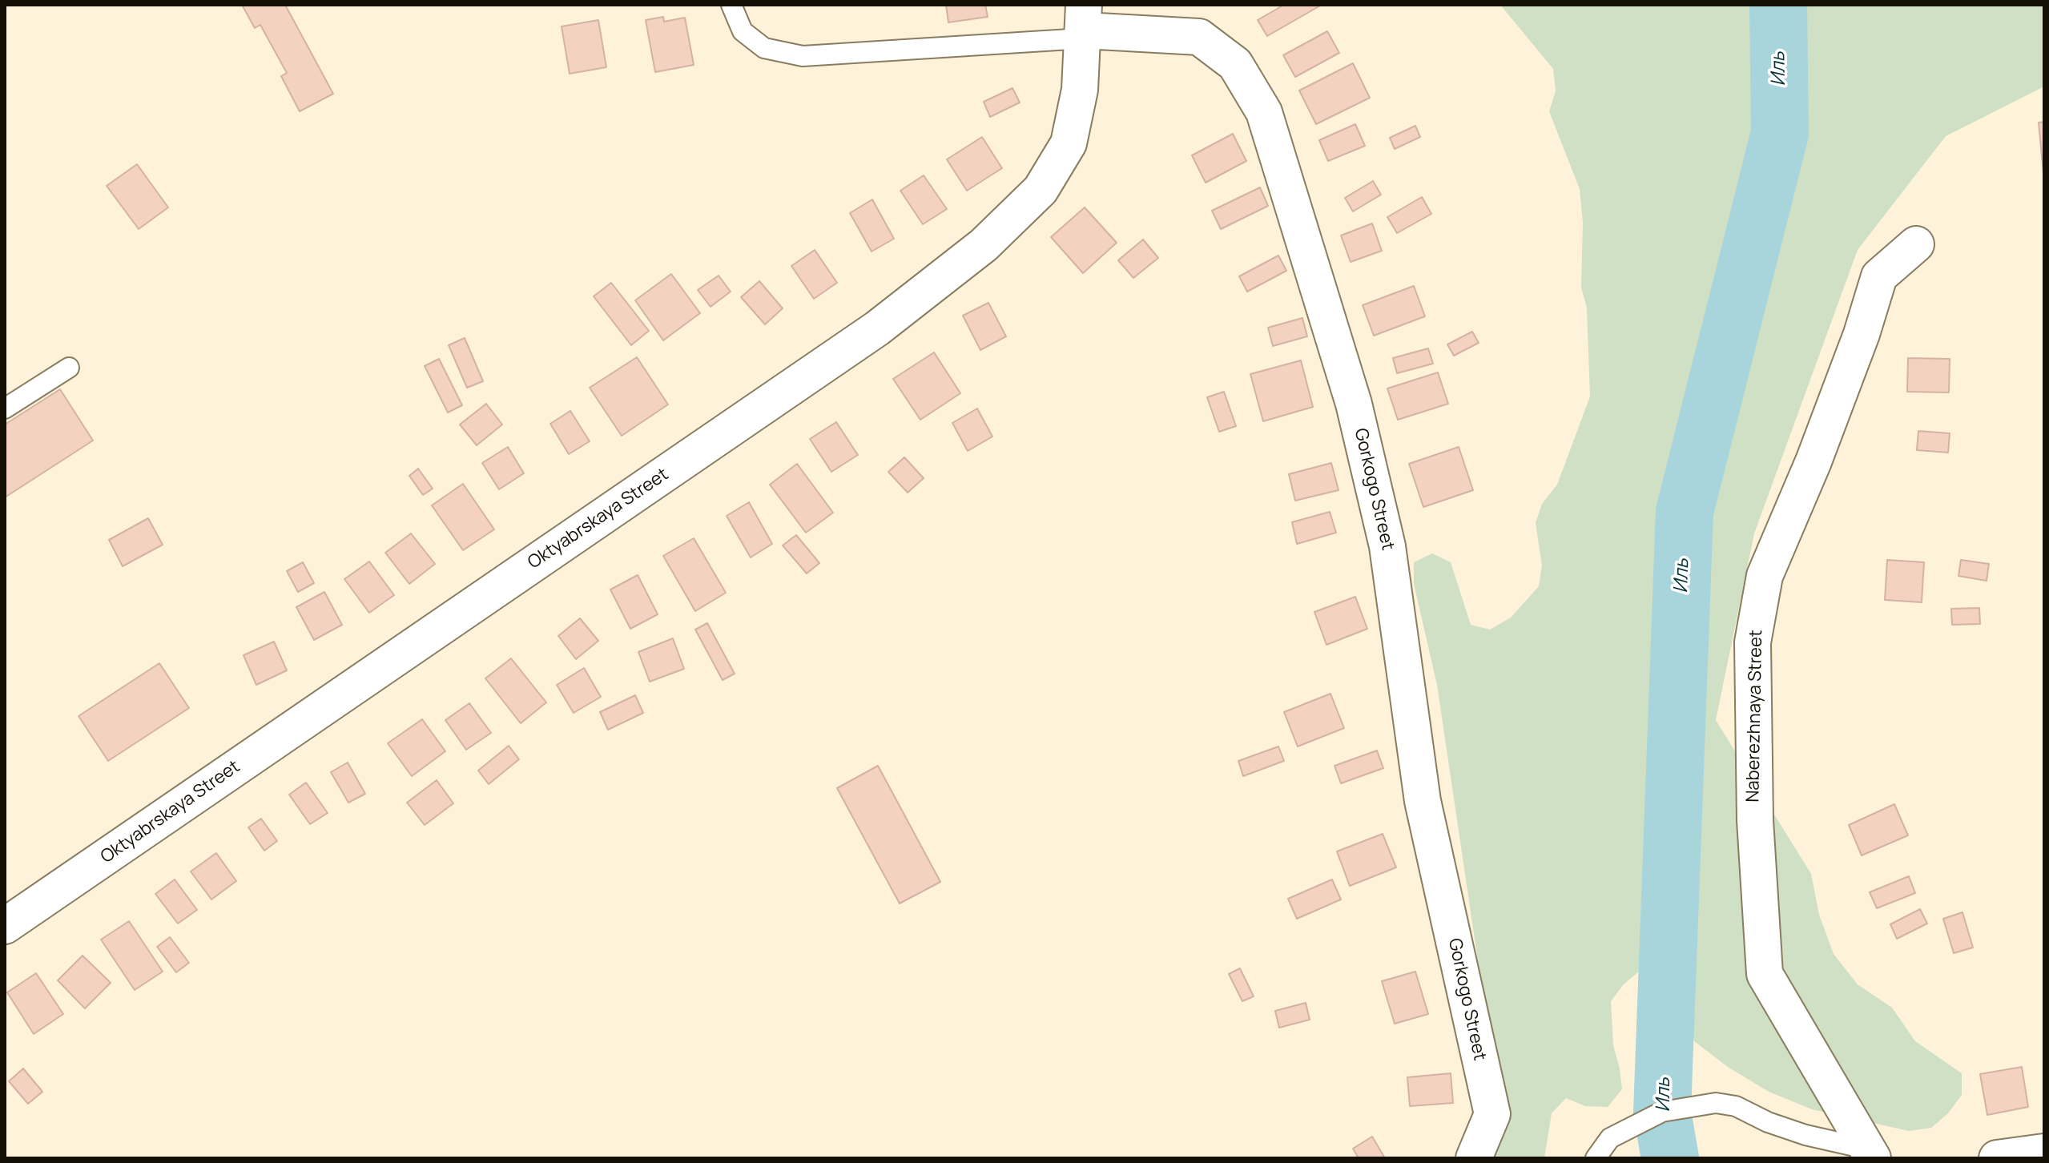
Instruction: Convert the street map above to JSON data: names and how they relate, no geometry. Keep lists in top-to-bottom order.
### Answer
{
  "streets": {
    "street": ["Gorkogo Street", "Oktyabrskaya Street", "Naberezhnaya Street"]
  },
  "crossings": [
    ["Gorkogo Street", "Oktyabrskaya Street"]
  ],
  "water": ["Иль"]
}
